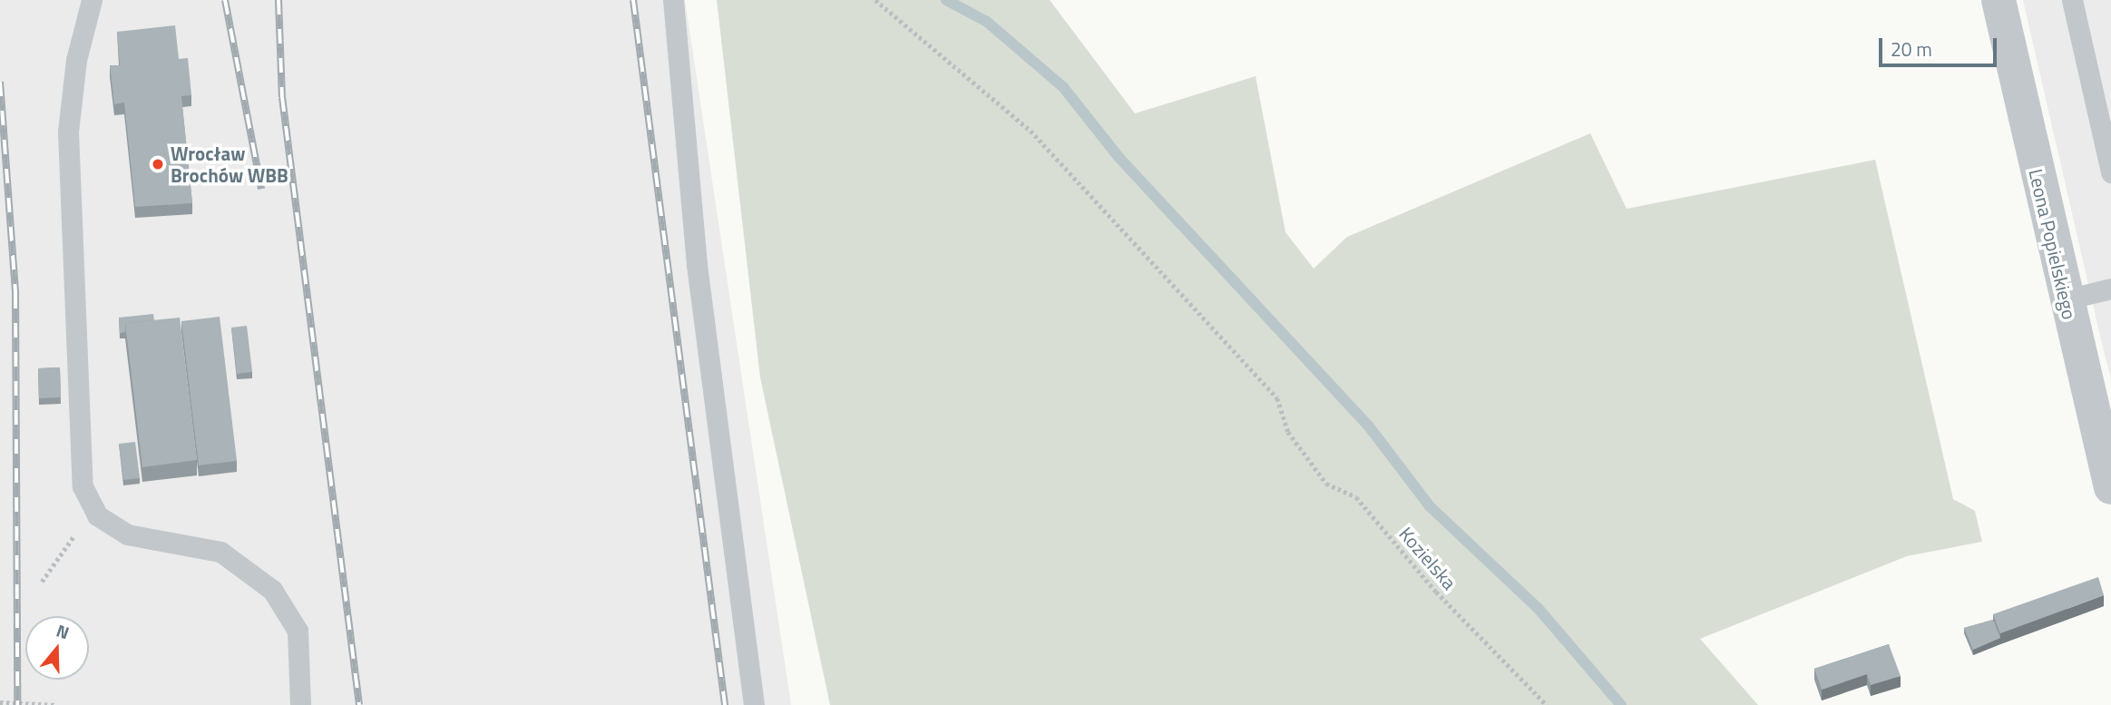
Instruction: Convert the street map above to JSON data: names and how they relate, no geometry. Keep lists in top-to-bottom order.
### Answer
{
  "streets": {
    "street": ["Leona Popielskiego"],
    "path": ["Kozielska"]
  },
  "places": ["Wrocław Brochów WBB"],
  "scale_bar": "20 m",
  "north": "top"
}
